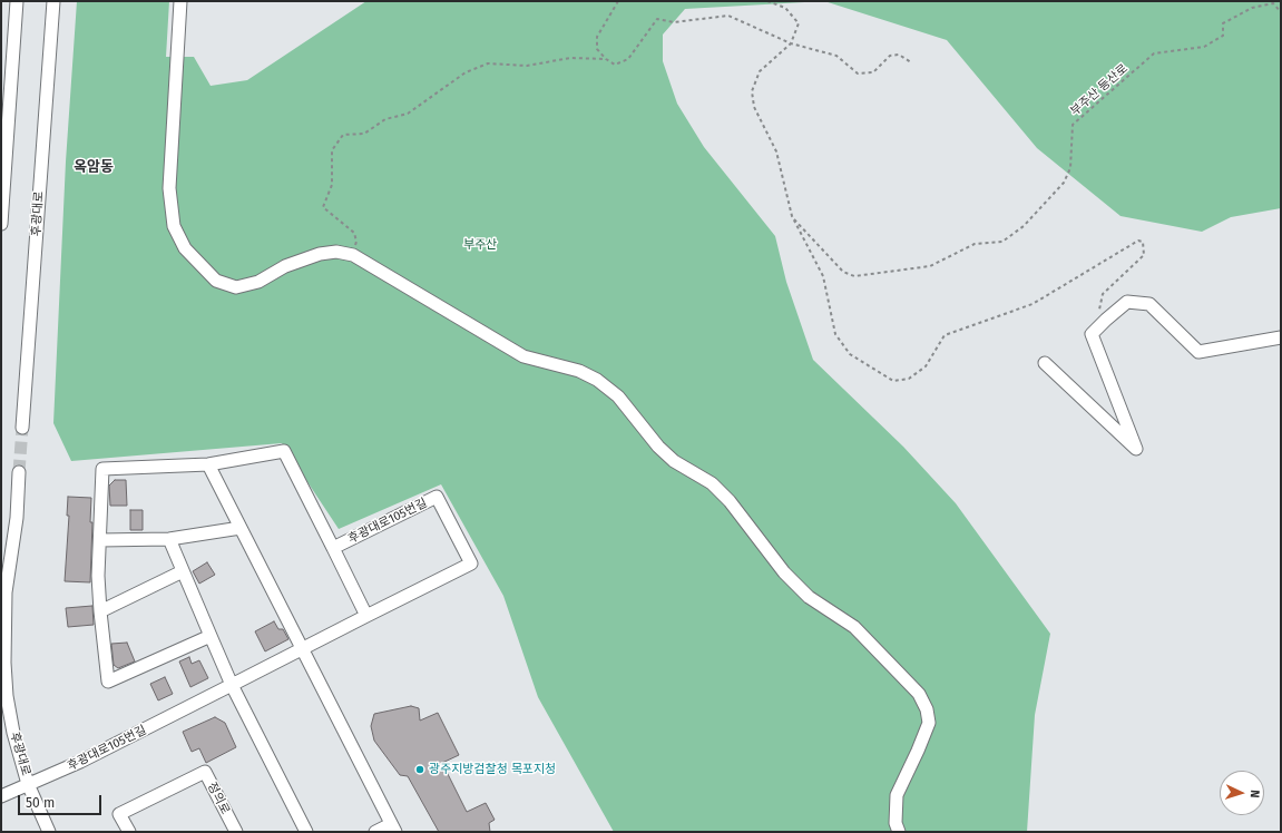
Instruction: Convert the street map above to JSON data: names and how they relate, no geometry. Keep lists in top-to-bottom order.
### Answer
{
  "streets": {
    "street": ["후광대로", "후광대로105번길", "정의로"],
    "path": ["부주산 등산로"]
  },
  "crossings": [
    ["후광대로", "후광대로105번길"]
  ],
  "districts": ["옥암동"],
  "parks": ["부주산"],
  "places": ["광주지방검찰청 목포지청"],
  "scale_bar": "50 m",
  "north": "right"
}
